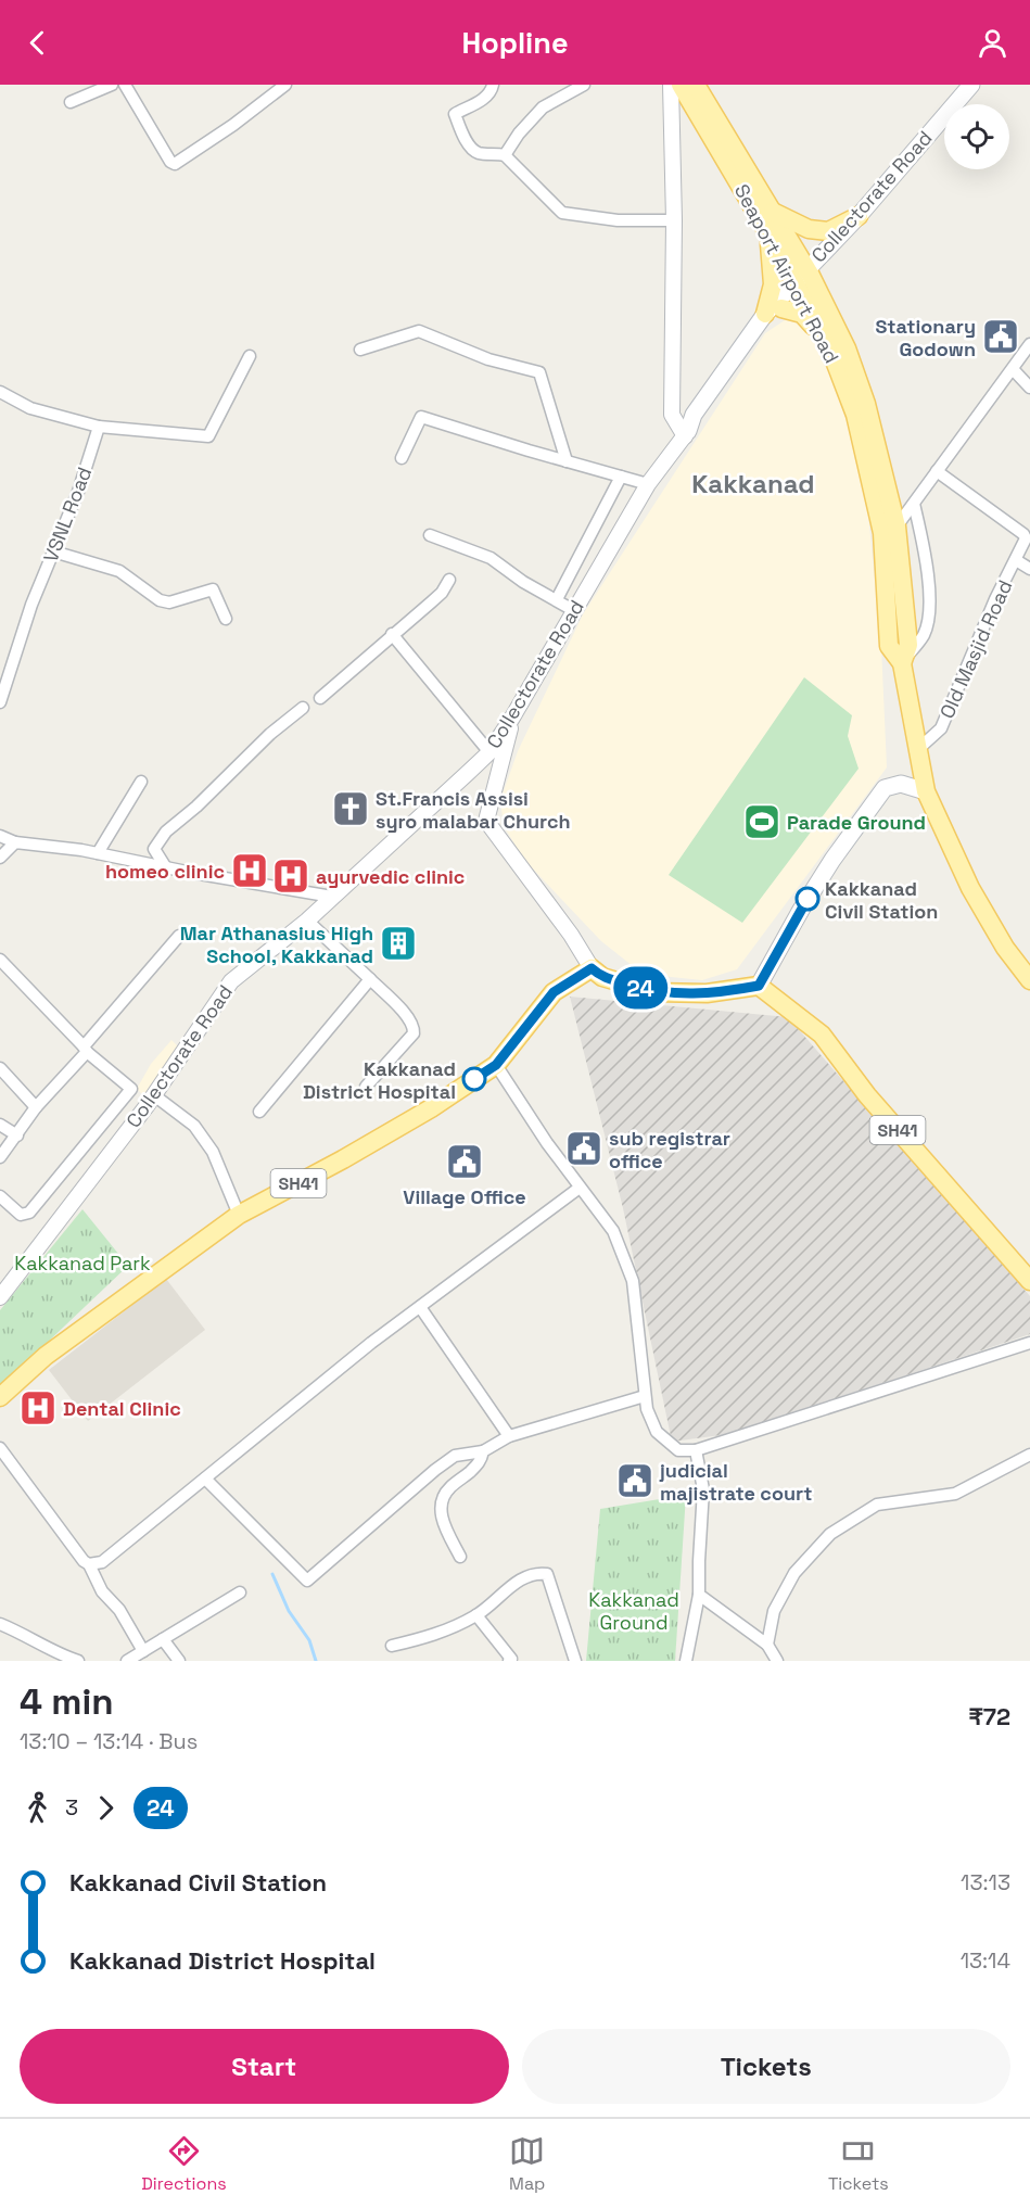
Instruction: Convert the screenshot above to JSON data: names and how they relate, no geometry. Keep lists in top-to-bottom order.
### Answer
{
  "streets": {
    "main road": ["Collectorate Road", "Seaport Airport Road", "SH41"],
    "street": ["VSNL Road", "Old Masjid Road"]
  },
  "crossings": [
    ["Collectorate Road", "Seaport Airport Road"],
    ["Seaport Airport Road", "Old Masjid Road"]
  ],
  "districts": ["Kakkanad"],
  "parks": ["Kakkanad Park", "Kakkanad Ground"],
  "places": {
    "public building": [
      "Stationary Godown",
      "sub registrar office",
      "Village Office",
      "judicial majistrate court"
    ],
    "church": ["St.Francis Assisi syro malabar Church"],
    "sports": ["Parade Ground"],
    "hospital": ["homeo clinic", "ayurvedic clinic", "Dental Clinic"],
    "other": ["Kakkanad Civil Station", "Kakkanad District Hospital"],
    "building": ["Mar Athanasius High School, Kakkanad"]
  },
  "lines": ["bus line 24"],
  "page": {
    "header": "Hopline",
    "on_map": "24",
    "heading": ["4 min", "13:10 – 13:14 · Bus", "₹72"],
    "legs": ["3", "24"],
    "list": [
      {
        "name": "Kakkanad Civil Station",
        "value": "13:13"
      },
      {
        "name": "Kakkanad District Hospital",
        "value": "13:14"
      }
    ],
    "buttons": ["Start", "Tickets"],
    "tabs": ["Directions", "Map", "Tickets"]
  }
}
